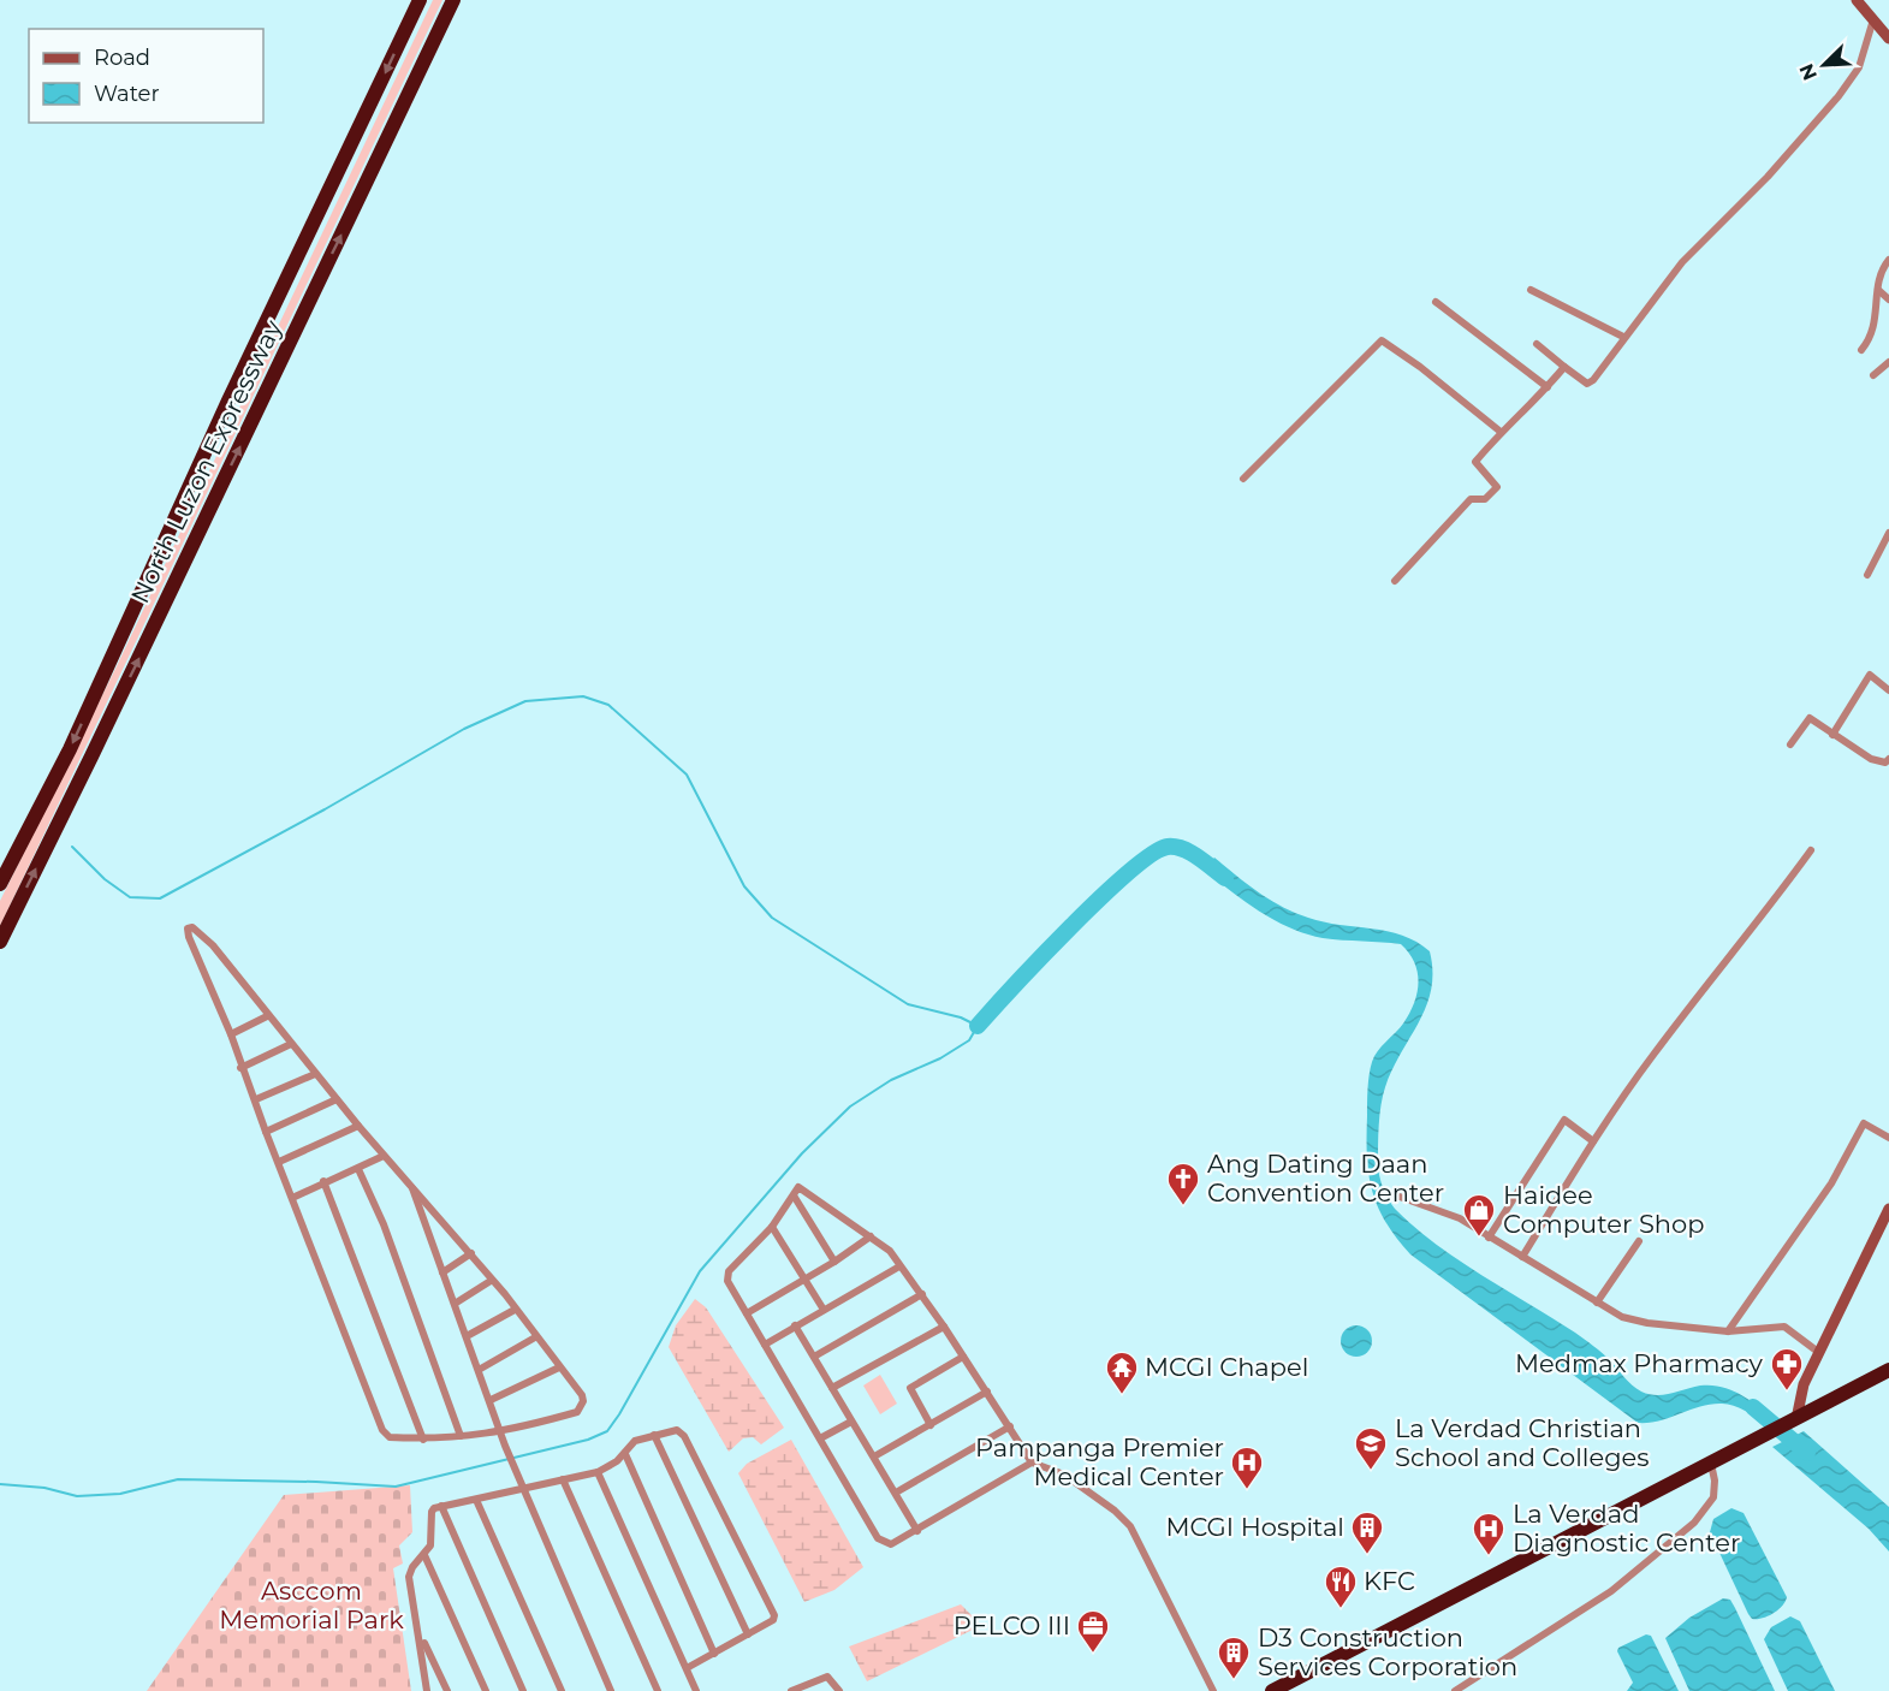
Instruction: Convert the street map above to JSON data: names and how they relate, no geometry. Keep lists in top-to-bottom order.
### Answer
{
  "streets": {
    "highway": ["North Luzon Expressway"]
  },
  "parks": ["Asccom Memorial Park"],
  "places": {
    "church": ["Ang Dating Daan Convention Center"],
    "shop": ["Haidee Computer Shop"],
    "pharmacy": ["Medmax Pharmacy"],
    "temple": ["MCGI Chapel"],
    "school or university": ["La Verdad Christian School and Colleges"],
    "hospital": ["Pampanga Premier Medical Center", "La Verdad Diagnostic Center"],
    "building": ["MCGI Hospital", "D3 Construction Services Corporation"],
    "restaurant": ["KFC"],
    "office": ["PELCO III"]
  },
  "legend": ["Road", "Water"],
  "north": "bottom left"
}
